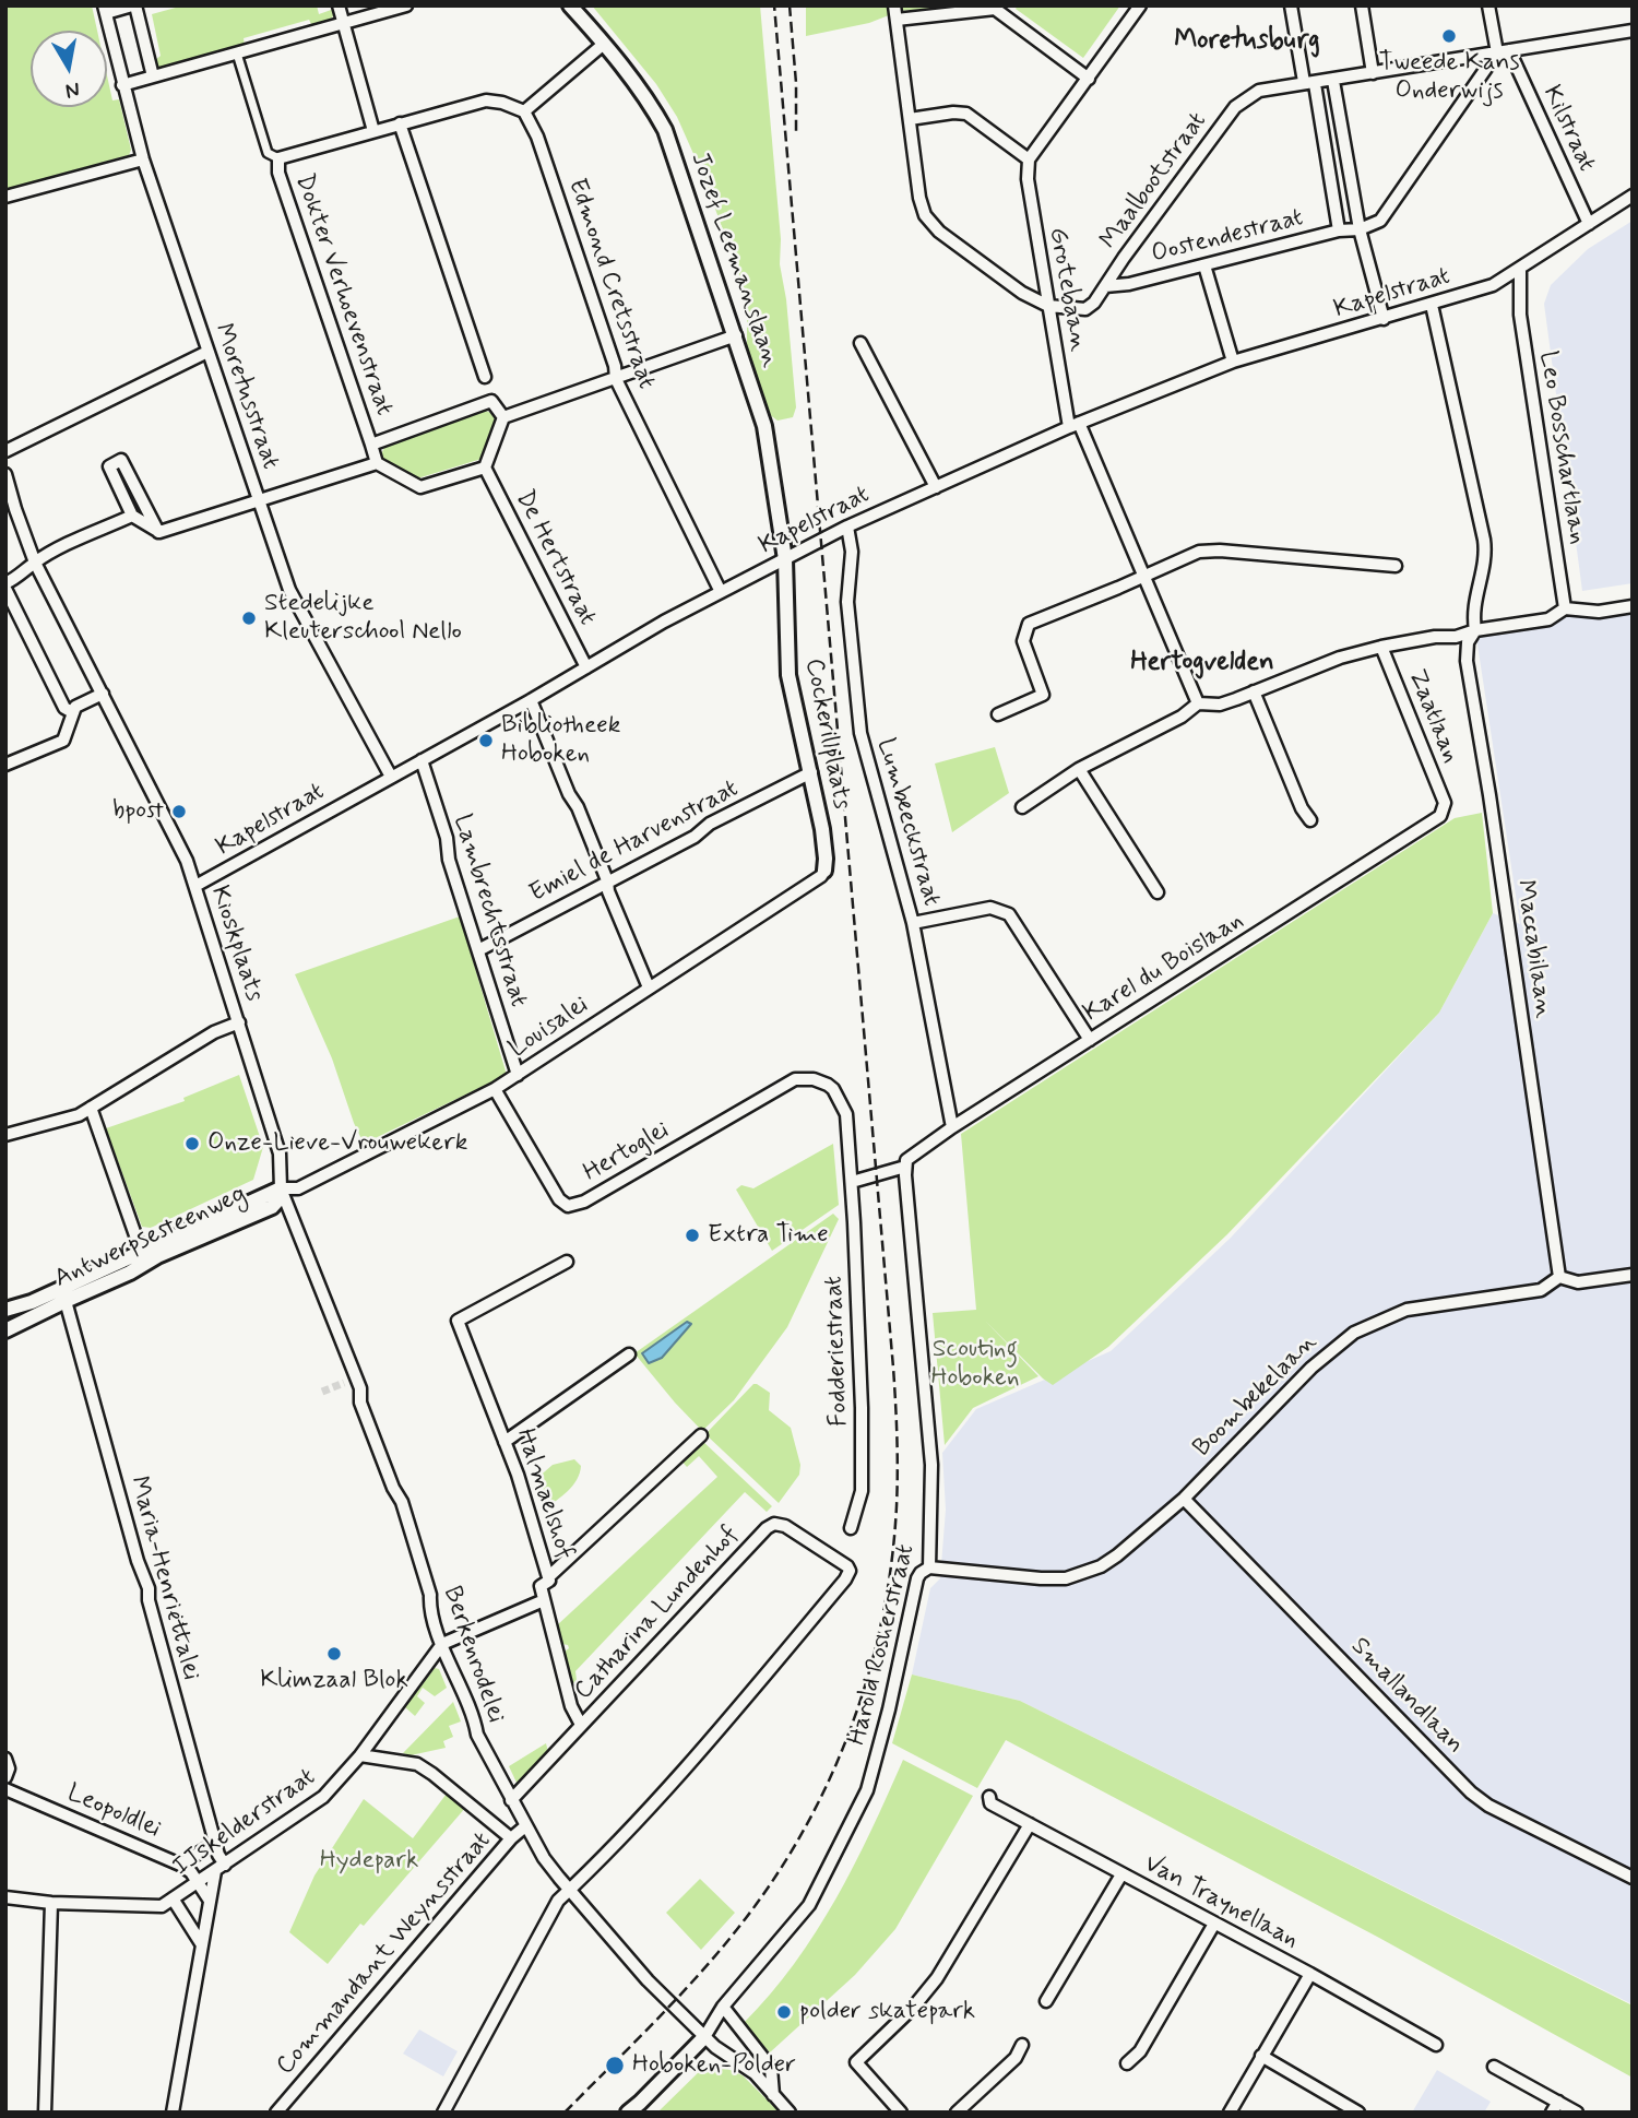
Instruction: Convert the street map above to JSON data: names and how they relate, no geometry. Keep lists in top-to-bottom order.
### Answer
{
  "streets": {
    "street": [
      "Kilstraat",
      "Maalbootstraat",
      "Oostendestraat",
      "Jozef Leemanslaan",
      "Edmond Cretsstraat",
      "Grotebaan",
      "Kapelstraat",
      "Dokter Verhoevenstraat",
      "Moretusstraat",
      "Leo Bosschartlaan",
      "De Hertstraat",
      "Zaatlaan",
      "Cockerillplaats",
      "Lumbeeckstraat",
      "Emiel de Harvenstraat",
      "Lambrechtsstraat",
      "Kioskplaats",
      "Maccabilaan",
      "Karel du Boislaan",
      "Louisalei",
      "Hertoglei",
      "Antwerpsesteenweg",
      "Fodderiestraat",
      "Boombekelaan",
      "Halmaelshof",
      "Maria-Henriëttalei",
      "Catharina Lundenhof",
      "Harold Rosherstraat",
      "Berkenrodelei",
      "Smallandlaan",
      "Leopoldlei",
      "IJskelderstraat",
      "Van Traynellaan",
      "Commandant Weynsstraat"
    ]
  },
  "crossings": [
    ["Kilstraat", "Maalbootstraat"],
    ["Kilstraat", "Kapelstraat"],
    ["Maalbootstraat", "Oostendestraat"],
    ["Maalbootstraat", "Grotebaan"],
    ["Jozef Leemanslaan", "Kapelstraat"],
    ["Jozef Leemanslaan", "Cockerillplaats"],
    ["Edmond Cretsstraat", "Kapelstraat"],
    ["Grotebaan", "Kapelstraat"],
    ["Kapelstraat", "Moretusstraat"],
    ["Kapelstraat", "De Hertstraat"],
    ["Kapelstraat", "Cockerillplaats"],
    ["Kapelstraat", "Lumbeeckstraat"],
    ["Kapelstraat", "Lambrechtsstraat"],
    ["Kapelstraat", "Kioskplaats"],
    ["Kapelstraat", "Maccabilaan"],
    ["Zaatlaan", "Karel du Boislaan"],
    ["Cockerillplaats", "Emiel de Harvenstraat"],
    ["Cockerillplaats", "Louisalei"],
    ["Lumbeeckstraat", "Karel du Boislaan"],
    ["Emiel de Harvenstraat", "Lambrechtsstraat"],
    ["Lambrechtsstraat", "Louisalei"],
    ["Kioskplaats", "Louisalei"],
    ["Kioskplaats", "Antwerpsesteenweg"],
    ["Kioskplaats", "Berkenrodelei"],
    ["Maccabilaan", "Boombekelaan"],
    ["Karel du Boislaan", "Harold Rosherstraat"],
    ["Louisalei", "Hertoglei"],
    ["Louisalei", "Antwerpsesteenweg"],
    ["Louisalei", "Berkenrodelei"],
    ["Hertoglei", "Fodderiestraat"],
    ["Antwerpsesteenweg", "Maria-Henriëttalei"],
    ["Antwerpsesteenweg", "Berkenrodelei"],
    ["Boombekelaan", "Harold Rosherstraat"],
    ["Boombekelaan", "Smallandlaan"],
    ["Halmaelshof", "Catharina Lundenhof"],
    ["Maria-Henriëttalei", "IJskelderstraat"],
    ["Catharina Lundenhof", "Berkenrodelei"],
    ["Harold Rosherstraat", "Berkenrodelei"],
    ["Berkenrodelei", "IJskelderstraat"],
    ["Berkenrodelei", "Commandant Weynsstraat"],
    ["Leopoldlei", "IJskelderstraat"]
  ],
  "districts": ["Moretusburg", "Hertogvelden"],
  "parks": ["Scouting Hoboken", "Hydepark"],
  "places": [
    "Tweede Kans Onderwijs",
    "Stedelijke Kleuterschool Nello",
    "Bibliotheek Hoboken",
    "bpost",
    "Onze-Lieve-Vrouwekerk",
    "Extra Time",
    "Klimzaal Blok",
    "polder skatepark",
    "Hoboken-Polder"
  ],
  "north": "bottom"
}
